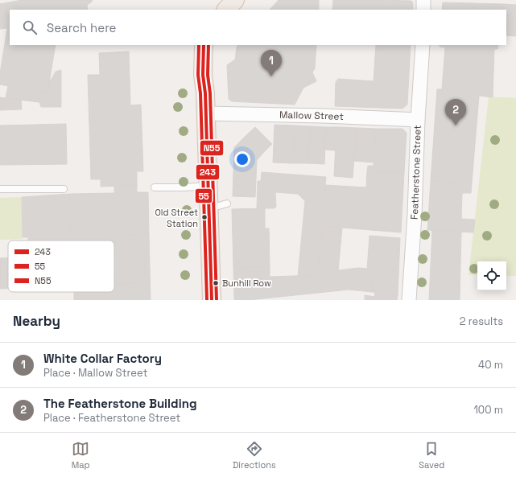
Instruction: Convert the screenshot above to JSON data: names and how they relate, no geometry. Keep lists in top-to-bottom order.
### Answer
{
  "streets": {
    "street": ["Mallow Street", "Featherstone Street"]
  },
  "crossings": [
    ["Mallow Street", "Featherstone Street"]
  ],
  "places": ["Old Street Station", "Bunhill Row"],
  "lines": ["transit line 243", "transit line 55", "transit line N55"],
  "legend": ["243", "55", "N55"],
  "page": {
    "search": "Search here",
    "pins": ["1", "2"],
    "heading": ["Nearby", "2 results"],
    "list": [
      {
        "mark": "1",
        "name": "White Collar Factory",
        "note": "Place · Mallow Street",
        "value": "40 m"
      },
      {
        "mark": "2",
        "name": "The Featherstone Building",
        "note": "Place · Featherstone Street",
        "value": "100 m"
      }
    ],
    "nav": ["Map", "Directions", "Saved"]
  }
}
